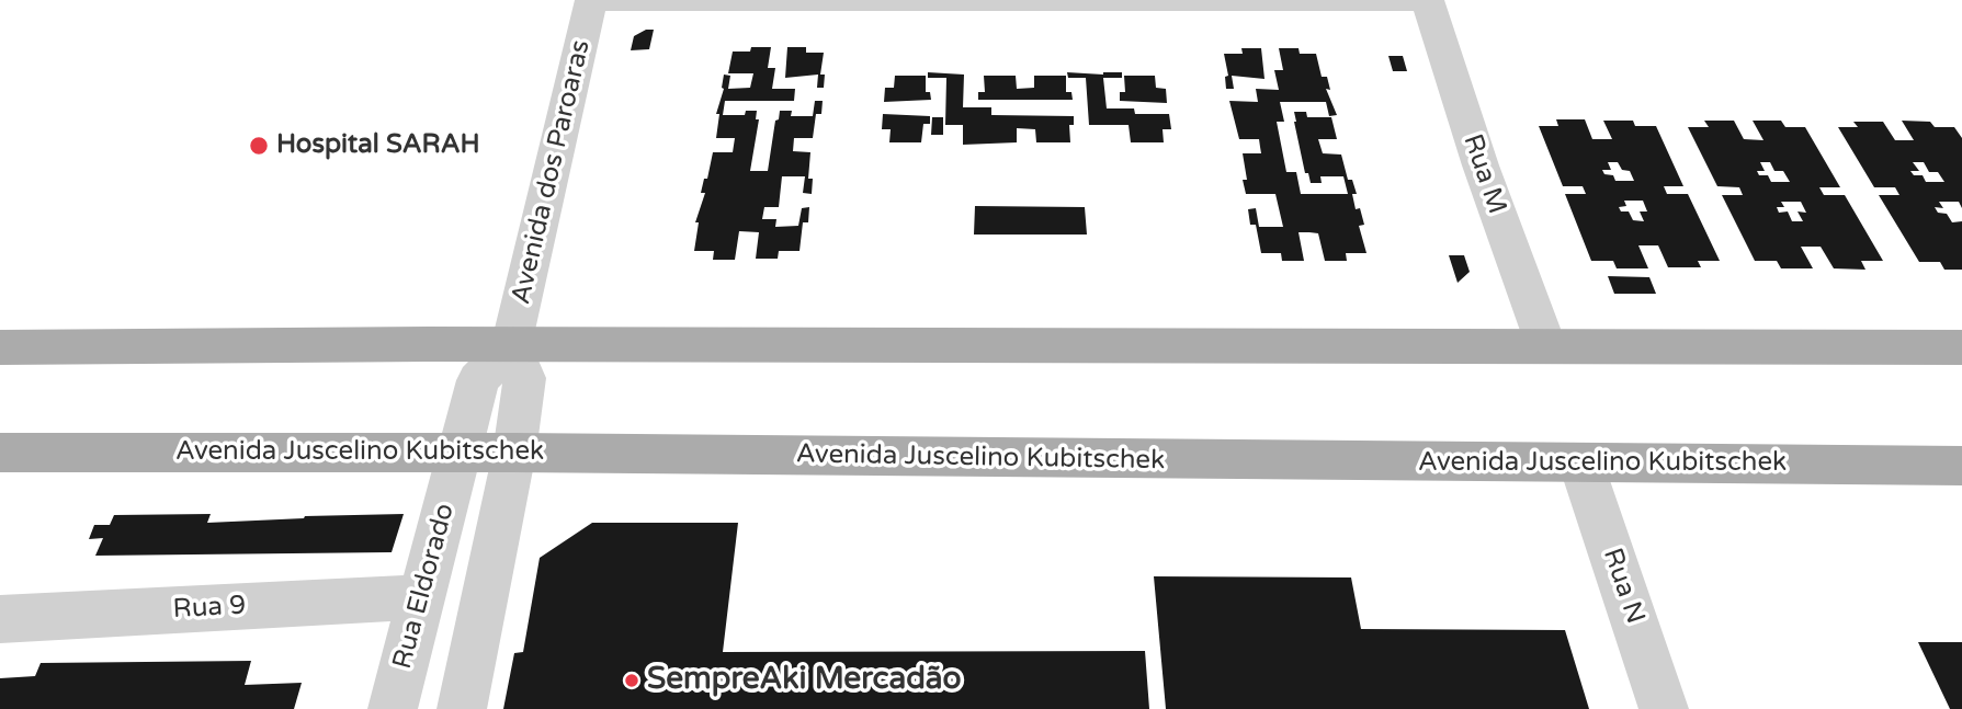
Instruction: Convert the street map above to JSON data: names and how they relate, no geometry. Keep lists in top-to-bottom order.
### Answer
{
  "streets": {
    "main road": ["Avenida Juscelino Kubitschek"],
    "street": [
      "Avenida dos Paroaras",
      "Rua M",
      "Rua Eldorado",
      "Rua N",
      "Rua 9"
    ]
  },
  "crossings": [
    ["Avenida dos Paroaras", "Rua Eldorado"],
    ["Avenida Juscelino Kubitschek", "Rua Eldorado"],
    ["Avenida Juscelino Kubitschek", "Rua N"],
    ["Rua Eldorado", "Rua 9"]
  ],
  "places": ["Hospital SARAH", "SempreAki Mercadão"]
}
